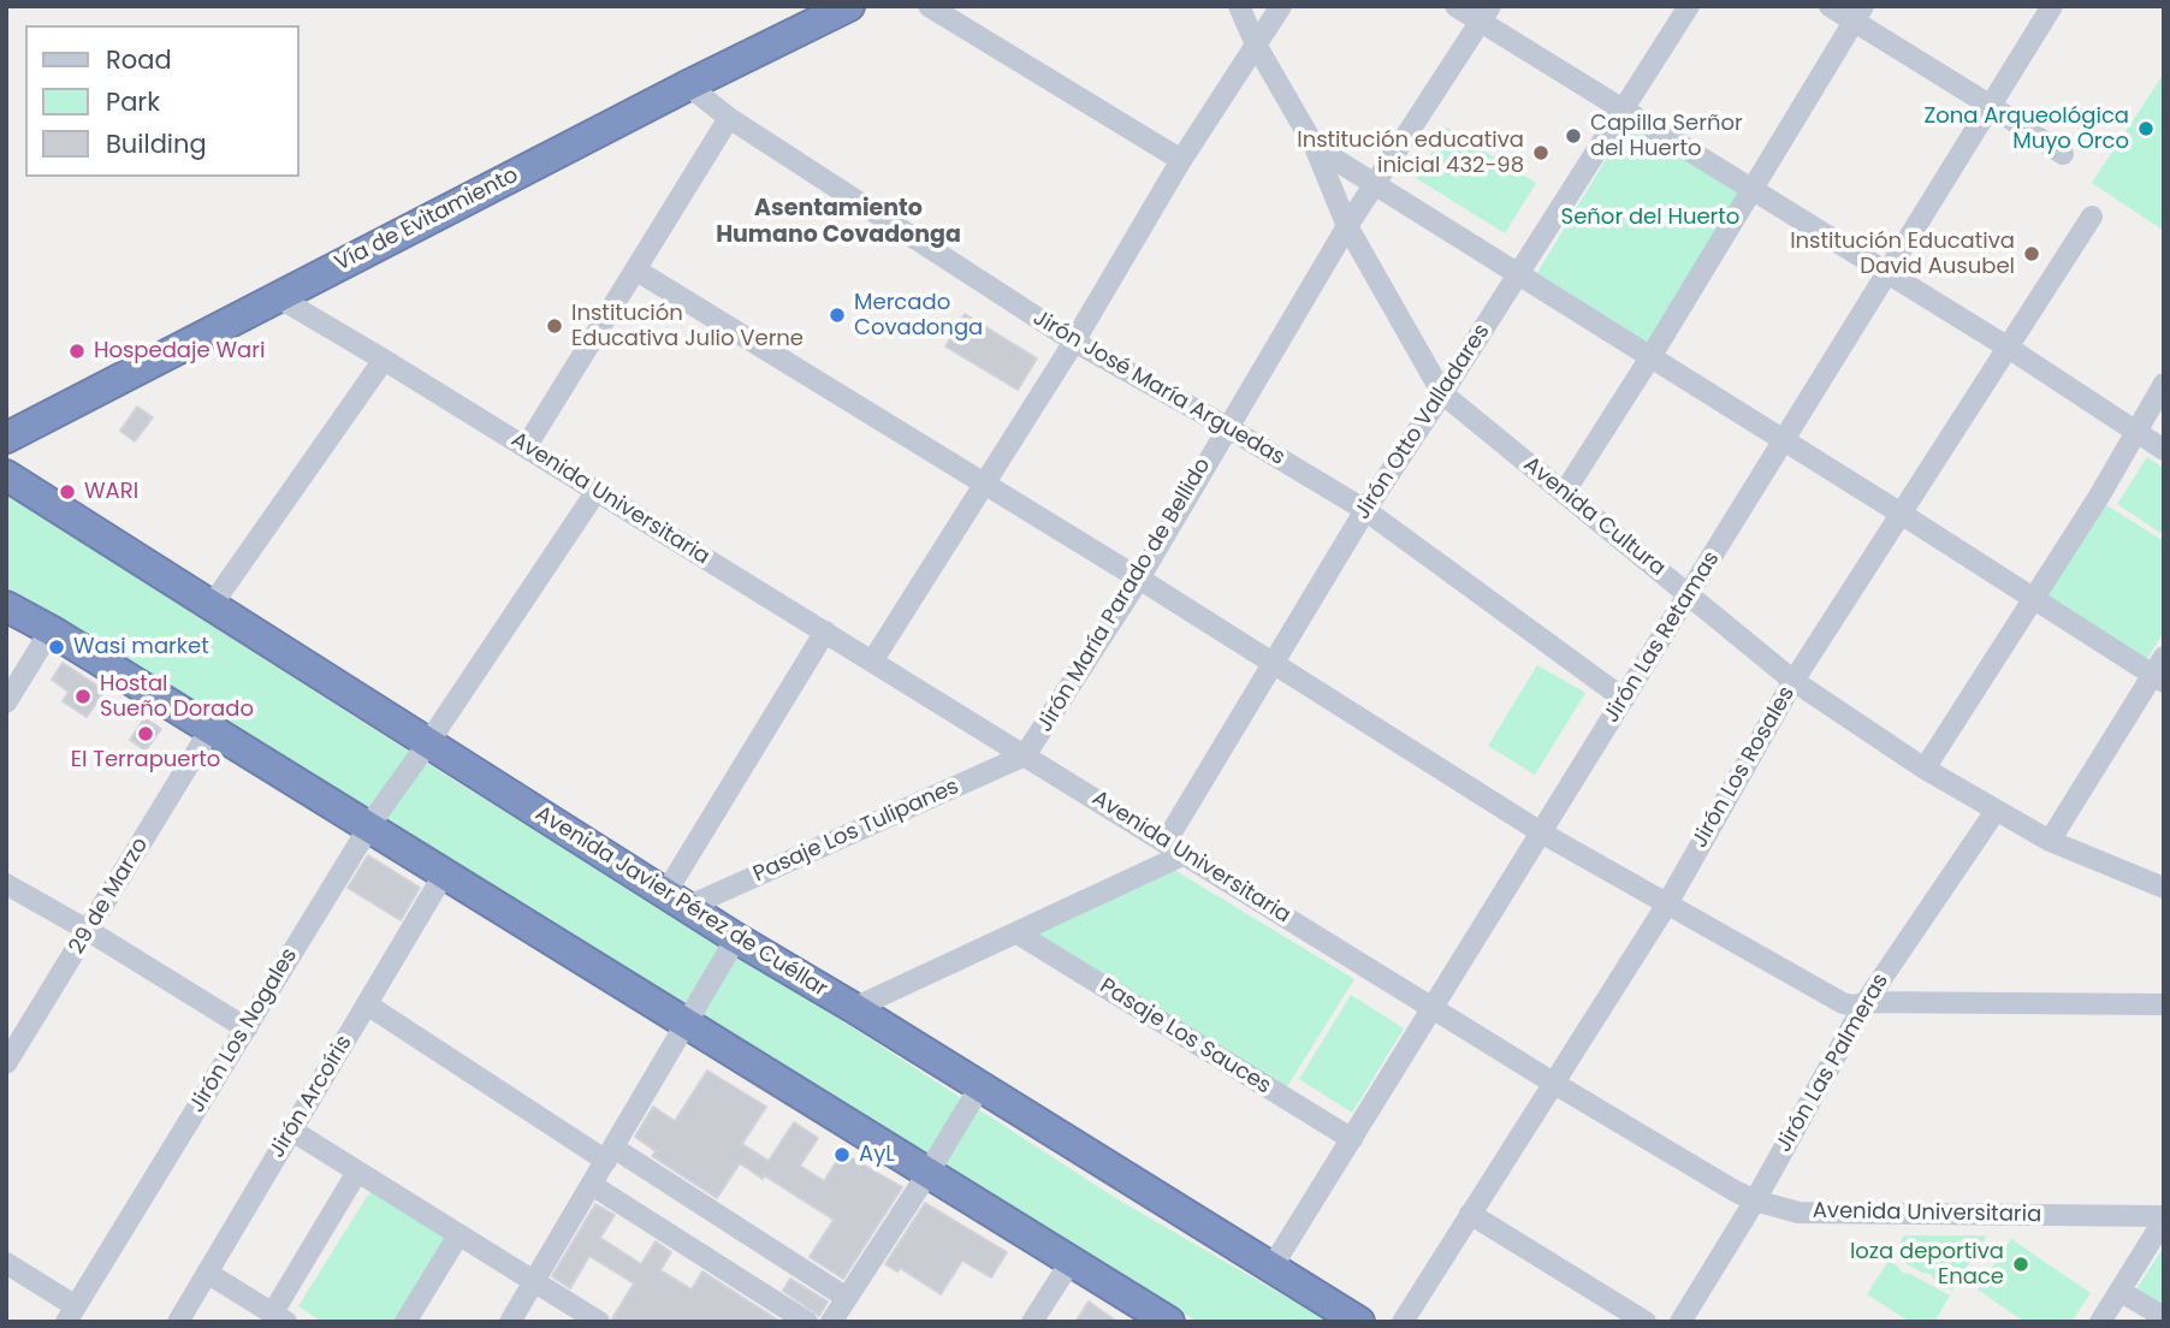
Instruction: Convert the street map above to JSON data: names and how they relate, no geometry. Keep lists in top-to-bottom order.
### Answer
{
  "streets": {
    "highway": ["Vía de Evitamiento", "Avenida Javier Pérez de Cuéllar"],
    "street": [
      "Jirón José María Arguedas",
      "Jirón Otto Valladares",
      "Avenida Universitaria",
      "Avenida Cultura",
      "Jirón María Parado de Bellido",
      "Jirón Las Retamas",
      "Jirón Los Rosales",
      "Pasaje Los Tulipanes",
      "29 de Marzo",
      "Jirón Los Nogales",
      "Pasaje Los Sauces",
      "Jirón Las Palmeras",
      "Jirón Arcoíris"
    ]
  },
  "crossings": [
    ["Vía de Evitamiento", "Jirón José María Arguedas"],
    ["Vía de Evitamiento", "Avenida Universitaria"],
    ["Jirón José María Arguedas", "Jirón Otto Valladares"],
    ["Jirón José María Arguedas", "Jirón María Parado de Bellido"],
    ["Jirón José María Arguedas", "Jirón Las Retamas"],
    ["Jirón Otto Valladares", "Avenida Universitaria"],
    ["Jirón Otto Valladares", "Avenida Cultura"],
    ["Avenida Universitaria", "Jirón María Parado de Bellido"],
    ["Avenida Universitaria", "Jirón Las Retamas"],
    ["Avenida Universitaria", "Jirón Los Rosales"],
    ["Avenida Universitaria", "Pasaje Los Tulipanes"],
    ["Avenida Universitaria", "Jirón Los Nogales"],
    ["Avenida Universitaria", "Jirón Las Palmeras"],
    ["Avenida Cultura", "Jirón María Parado de Bellido"],
    ["Avenida Cultura", "Jirón Las Retamas"],
    ["Avenida Cultura", "Jirón Los Rosales"],
    ["Avenida Cultura", "Jirón Las Palmeras"],
    ["Jirón María Parado de Bellido", "Pasaje Los Tulipanes"],
    ["Jirón Las Retamas", "Avenida Javier Pérez de Cuéllar"],
    ["Jirón Las Retamas", "Pasaje Los Sauces"],
    ["Pasaje Los Tulipanes", "Avenida Javier Pérez de Cuéllar"],
    ["Avenida Javier Pérez de Cuéllar", "Jirón Los Nogales"]
  ],
  "districts": ["Asentamiento Humano Covadonga"],
  "parks": ["Señor del Huerto"],
  "places": [
    "Zona Arqueológica Muyo Orco",
    "Capilla Serñor del Huerto",
    "Institución educativa inicial 432-98",
    "Institución Educativa David Ausubel",
    "Mercado Covadonga",
    "Institución Educativa Julio Verne",
    "Hospedaje Wari",
    "WARI",
    "Wasi market",
    "Hostal Sueño Dorado",
    "El Terrapuerto",
    "AyL",
    "loza deportiva Enace"
  ],
  "legend": ["Road", "Park", "Building"]
}
